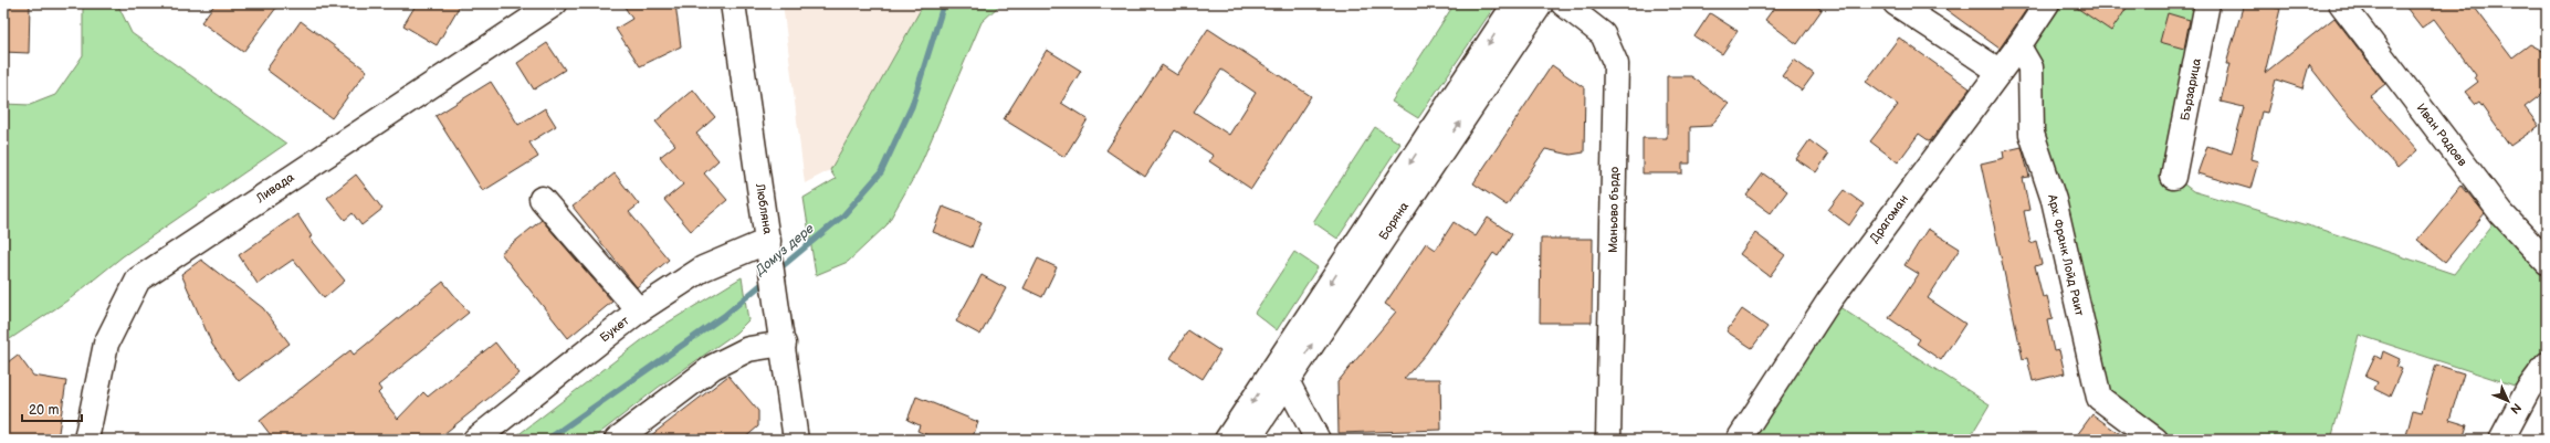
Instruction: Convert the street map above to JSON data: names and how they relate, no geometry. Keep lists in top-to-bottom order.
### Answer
{
  "streets": {
    "street": [
      "Бързарица",
      "Иван Радоев",
      "Ливада",
      "Любляна",
      "Маньово бърдо",
      "Драгоман",
      "Боряна",
      "Арх. Франк Лойд Раит",
      "Букет"
    ]
  },
  "crossings": [
    ["Любляна", "Букет"],
    ["Драгоман", "Арх. Франк Лойд Раит"]
  ],
  "water": ["Домуз дере"],
  "scale_bar": "20 m",
  "north": "bottom right"
}
